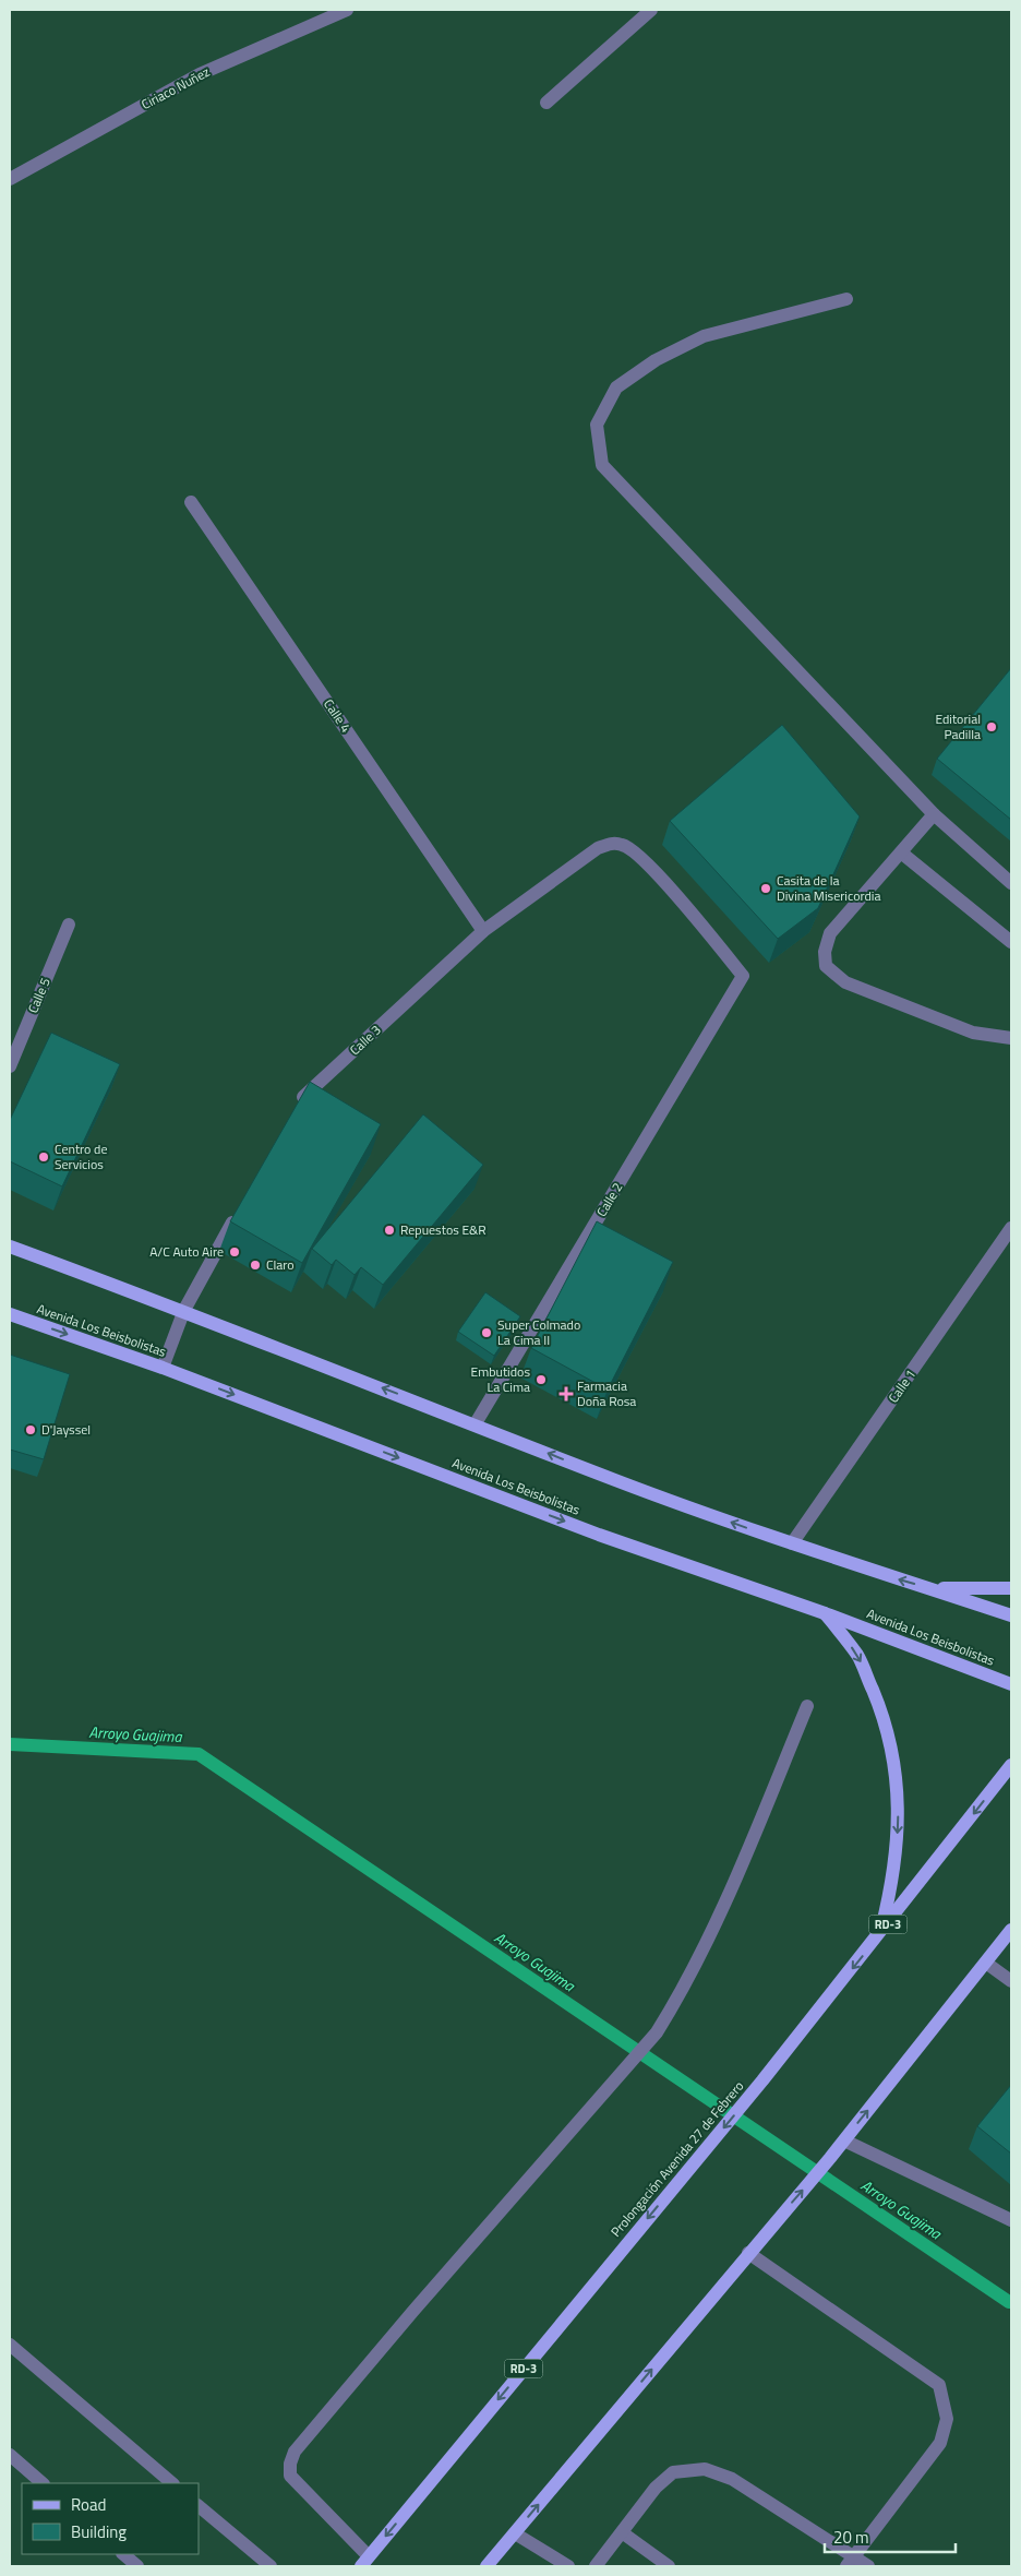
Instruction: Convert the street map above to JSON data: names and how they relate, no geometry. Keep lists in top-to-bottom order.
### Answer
{
  "streets": {
    "main road": ["Avenida Los Beisbolistas", "RD-3", "Prolongación Avenida 27 de Febrero"],
    "street": [
      "Ciriaco Nuñez",
      "Calle 4",
      "Calle 5",
      "Calle 3",
      "Calle 2",
      "Calle 1"
    ]
  },
  "crossings": [
    ["Calle 4", "Calle 3"],
    ["Calle 3", "Calle 2"]
  ],
  "water": ["Arroyo Guajima"],
  "places": {
    "other": [
      "Editorial Padilla",
      "Casita de la Divina Misericordia",
      "Centro de Servicios",
      "Repuestos E&R",
      "A/C Auto Aire",
      "Claro",
      "Super Colmado La Cima II",
      "Embutidos La Cima",
      "D'Jayssel"
    ],
    "health": ["Farmacia Doña Rosa"]
  },
  "legend": ["Road", "Building"],
  "scale_bar": "20 m"
}
